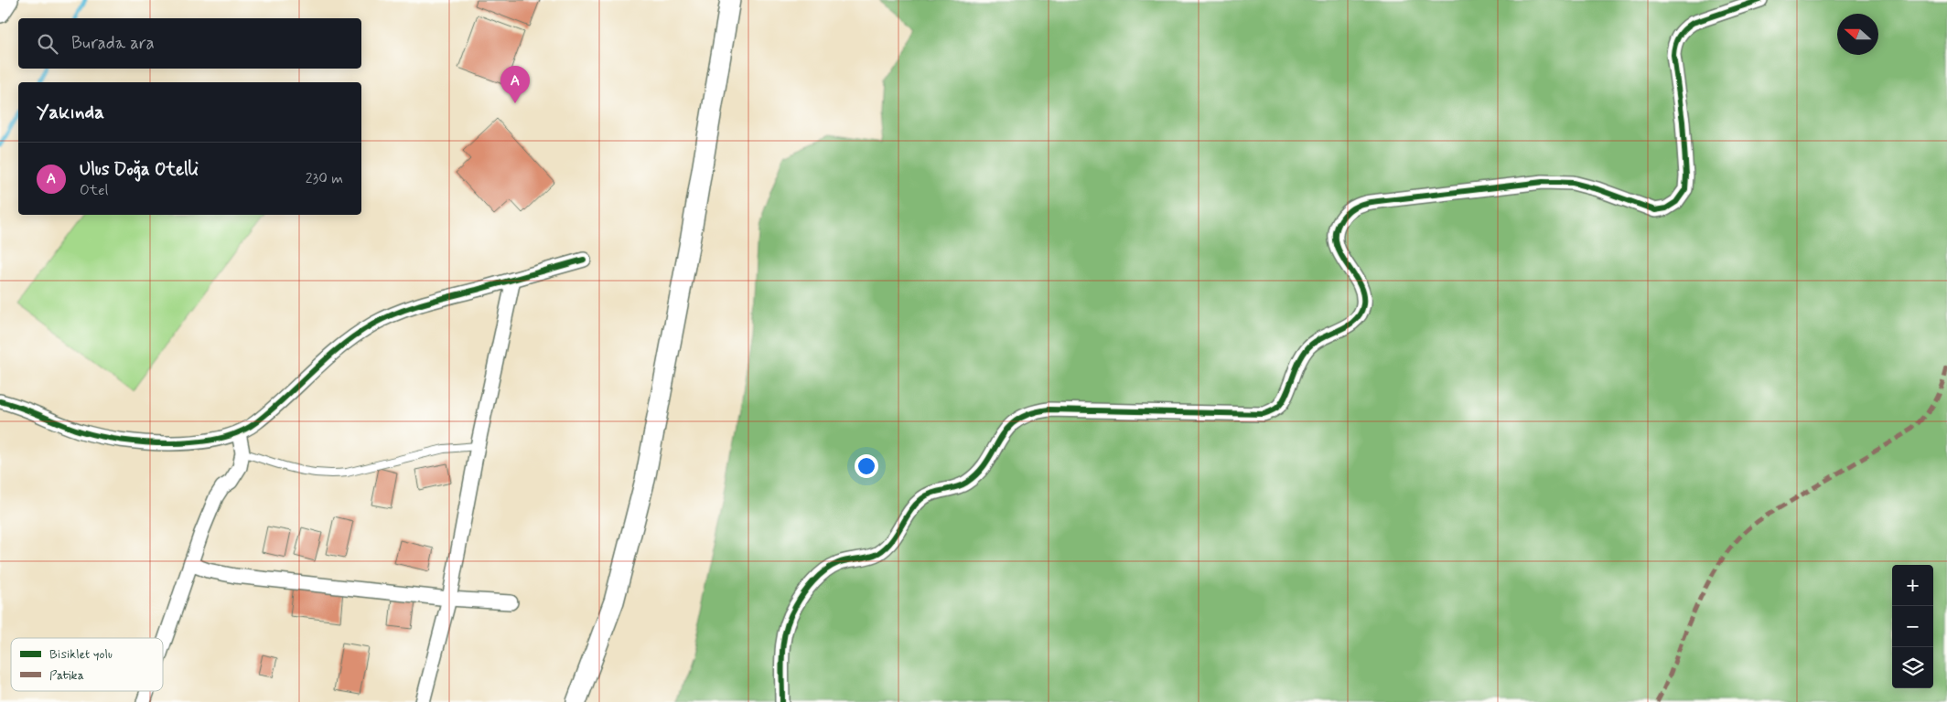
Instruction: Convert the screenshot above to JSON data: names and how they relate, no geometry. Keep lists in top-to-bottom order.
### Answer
{
  "legend": ["Bisiklet yolu", "Patika"],
  "north": "left",
  "page": {
    "search": "Burada ara",
    "pins": "A",
    "heading": "Yakında",
    "list": [
      {
        "mark": "A",
        "name": "Ulus Doğa Otelli",
        "note": "Otel",
        "value": "230 m"
      }
    ],
    "map_buttons": ["+", "−"]
  }
}
